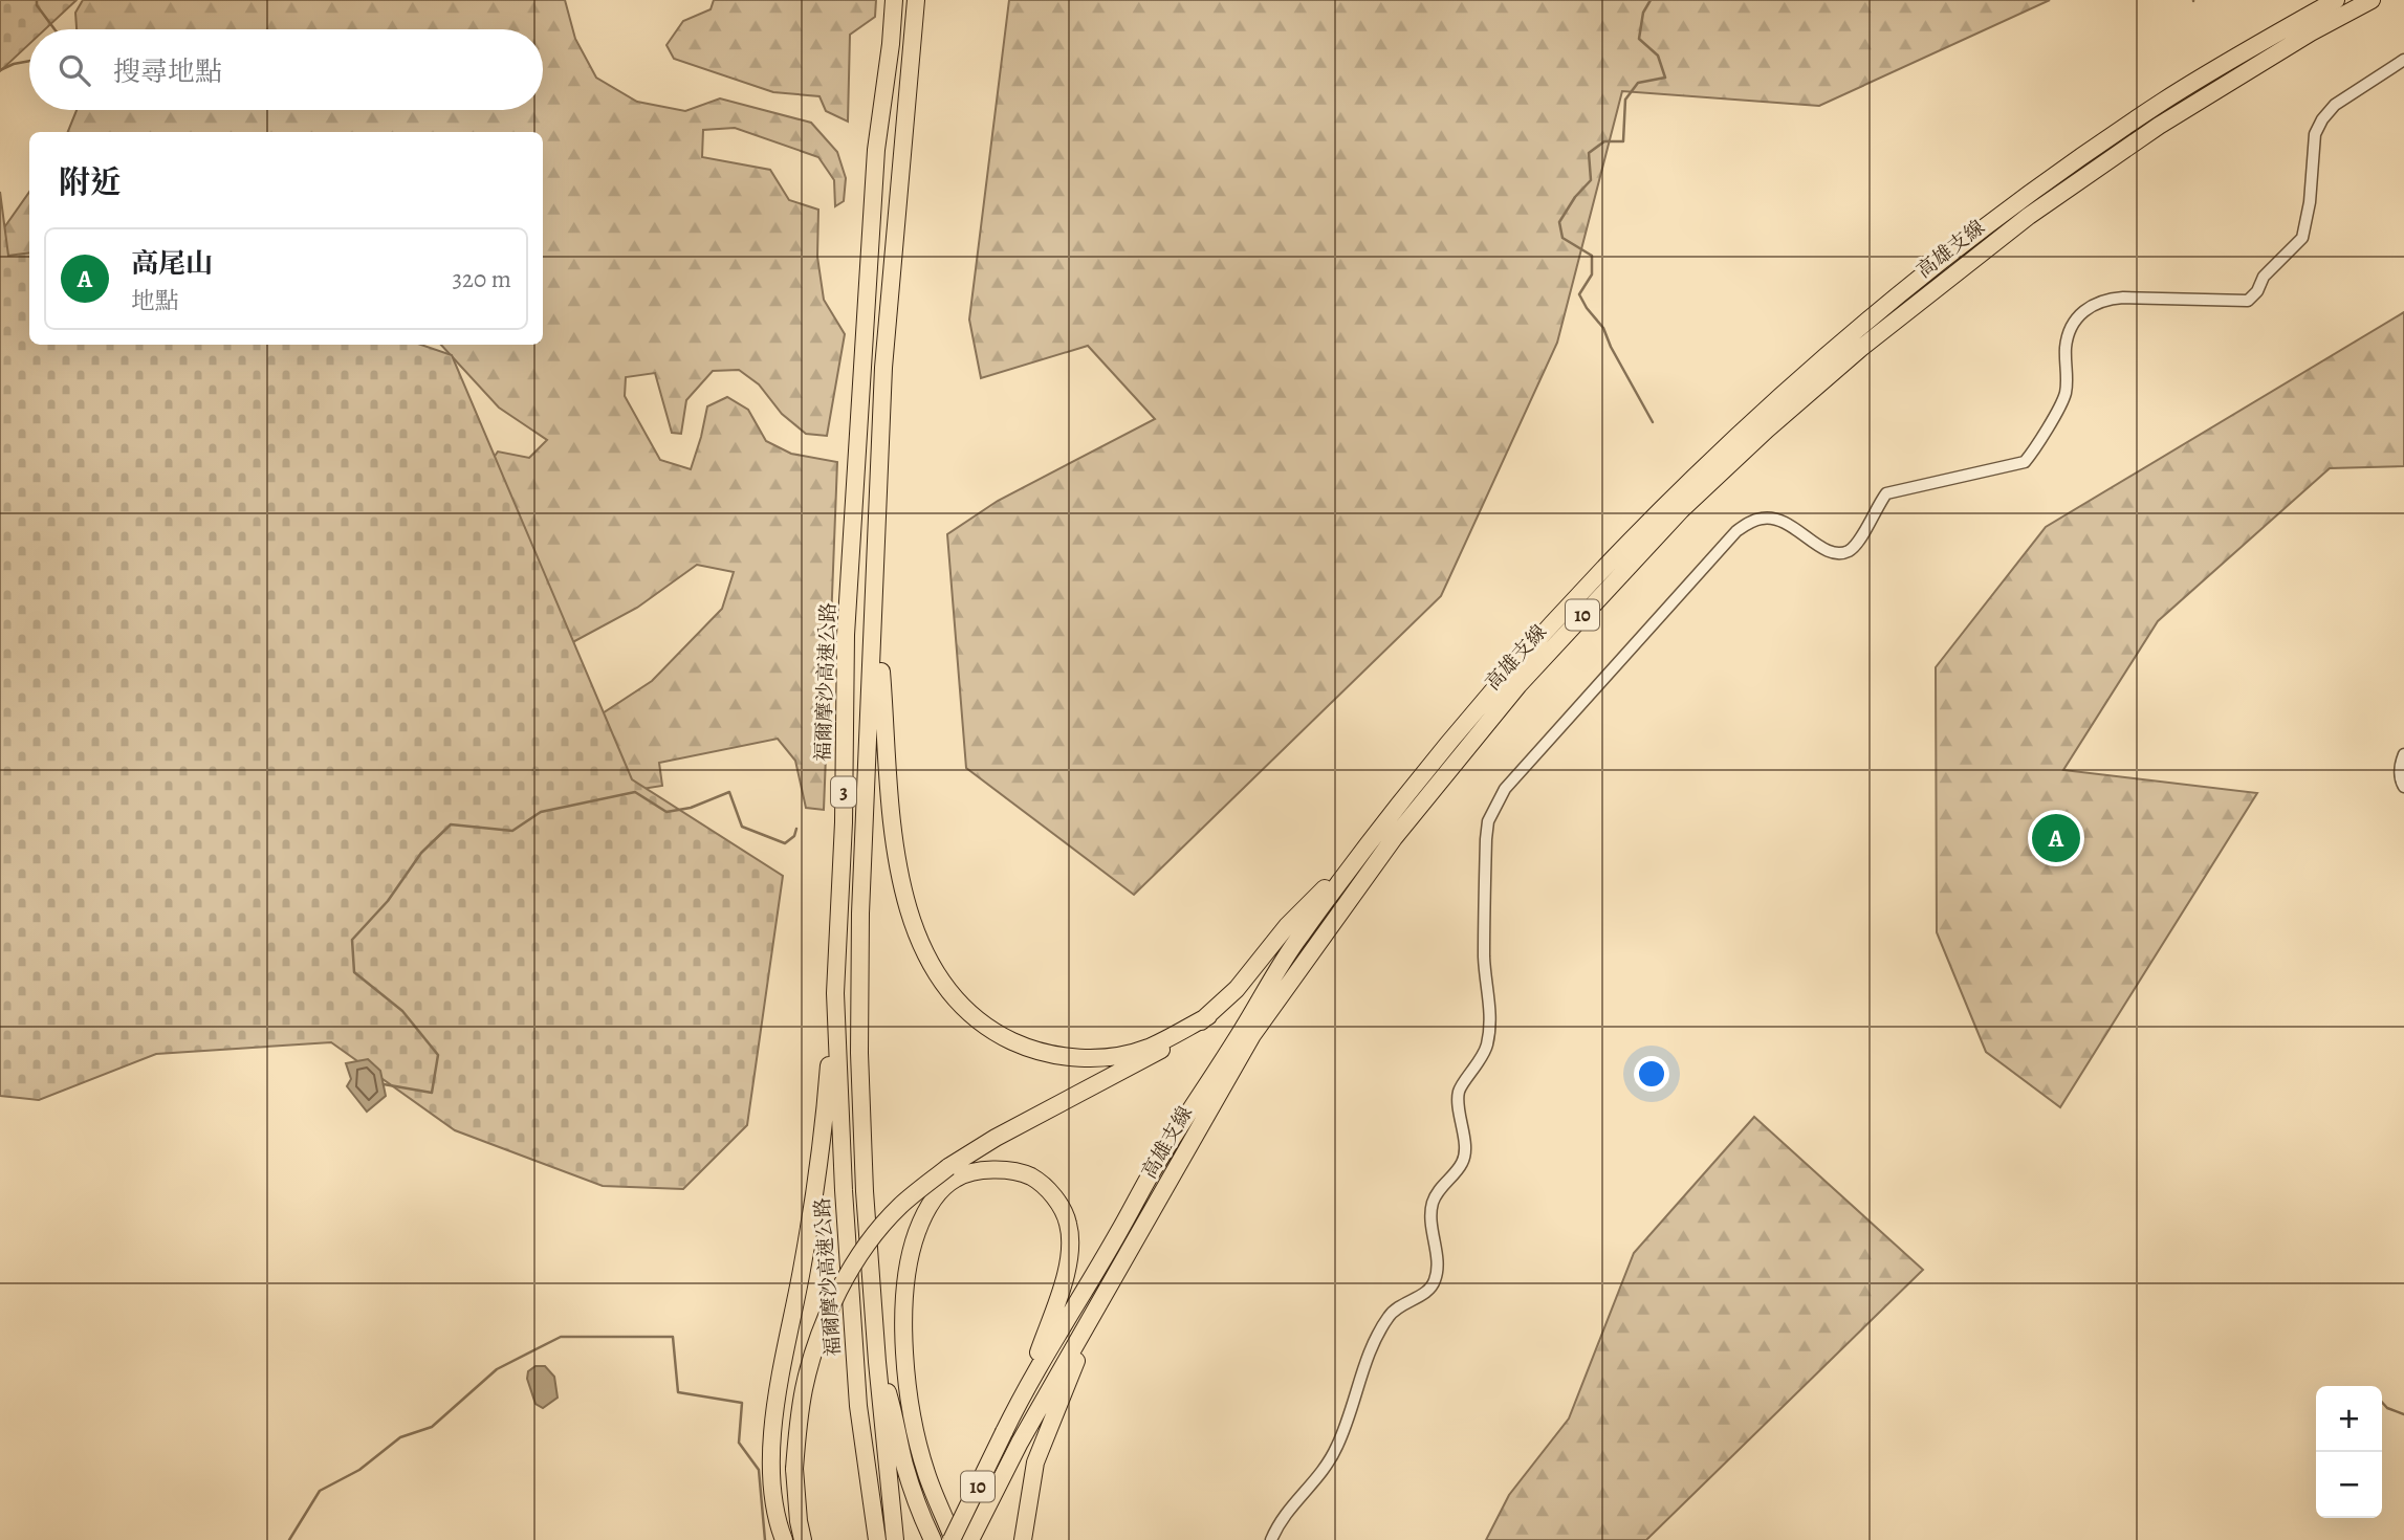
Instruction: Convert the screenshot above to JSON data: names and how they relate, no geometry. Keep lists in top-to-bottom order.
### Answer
{
  "streets": {
    "highway": [
      "高雄支線",
      "10",
      "福爾摩沙高速公路",
      "3"
    ]
  },
  "page": {
    "search": "搜尋地點",
    "heading": "附近",
    "list": [
      {
        "mark": "A",
        "name": "高尾山",
        "note": "地點",
        "value": "320 m"
      }
    ],
    "pins": "A",
    "map_buttons": ["+", "−"]
  }
}
